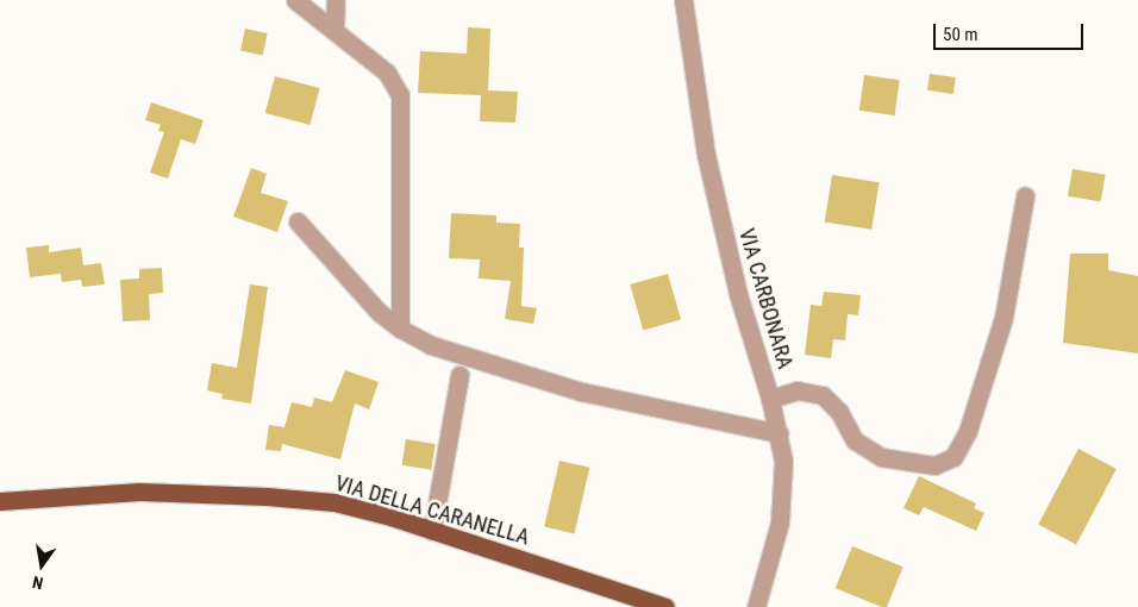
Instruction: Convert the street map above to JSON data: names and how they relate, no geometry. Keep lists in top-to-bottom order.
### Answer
{
  "streets": {
    "main road": ["VIA DELLA CARANELLA"],
    "street": ["VIA CARBONARA"]
  },
  "scale_bar": "50 m",
  "north": "bottom"
}
